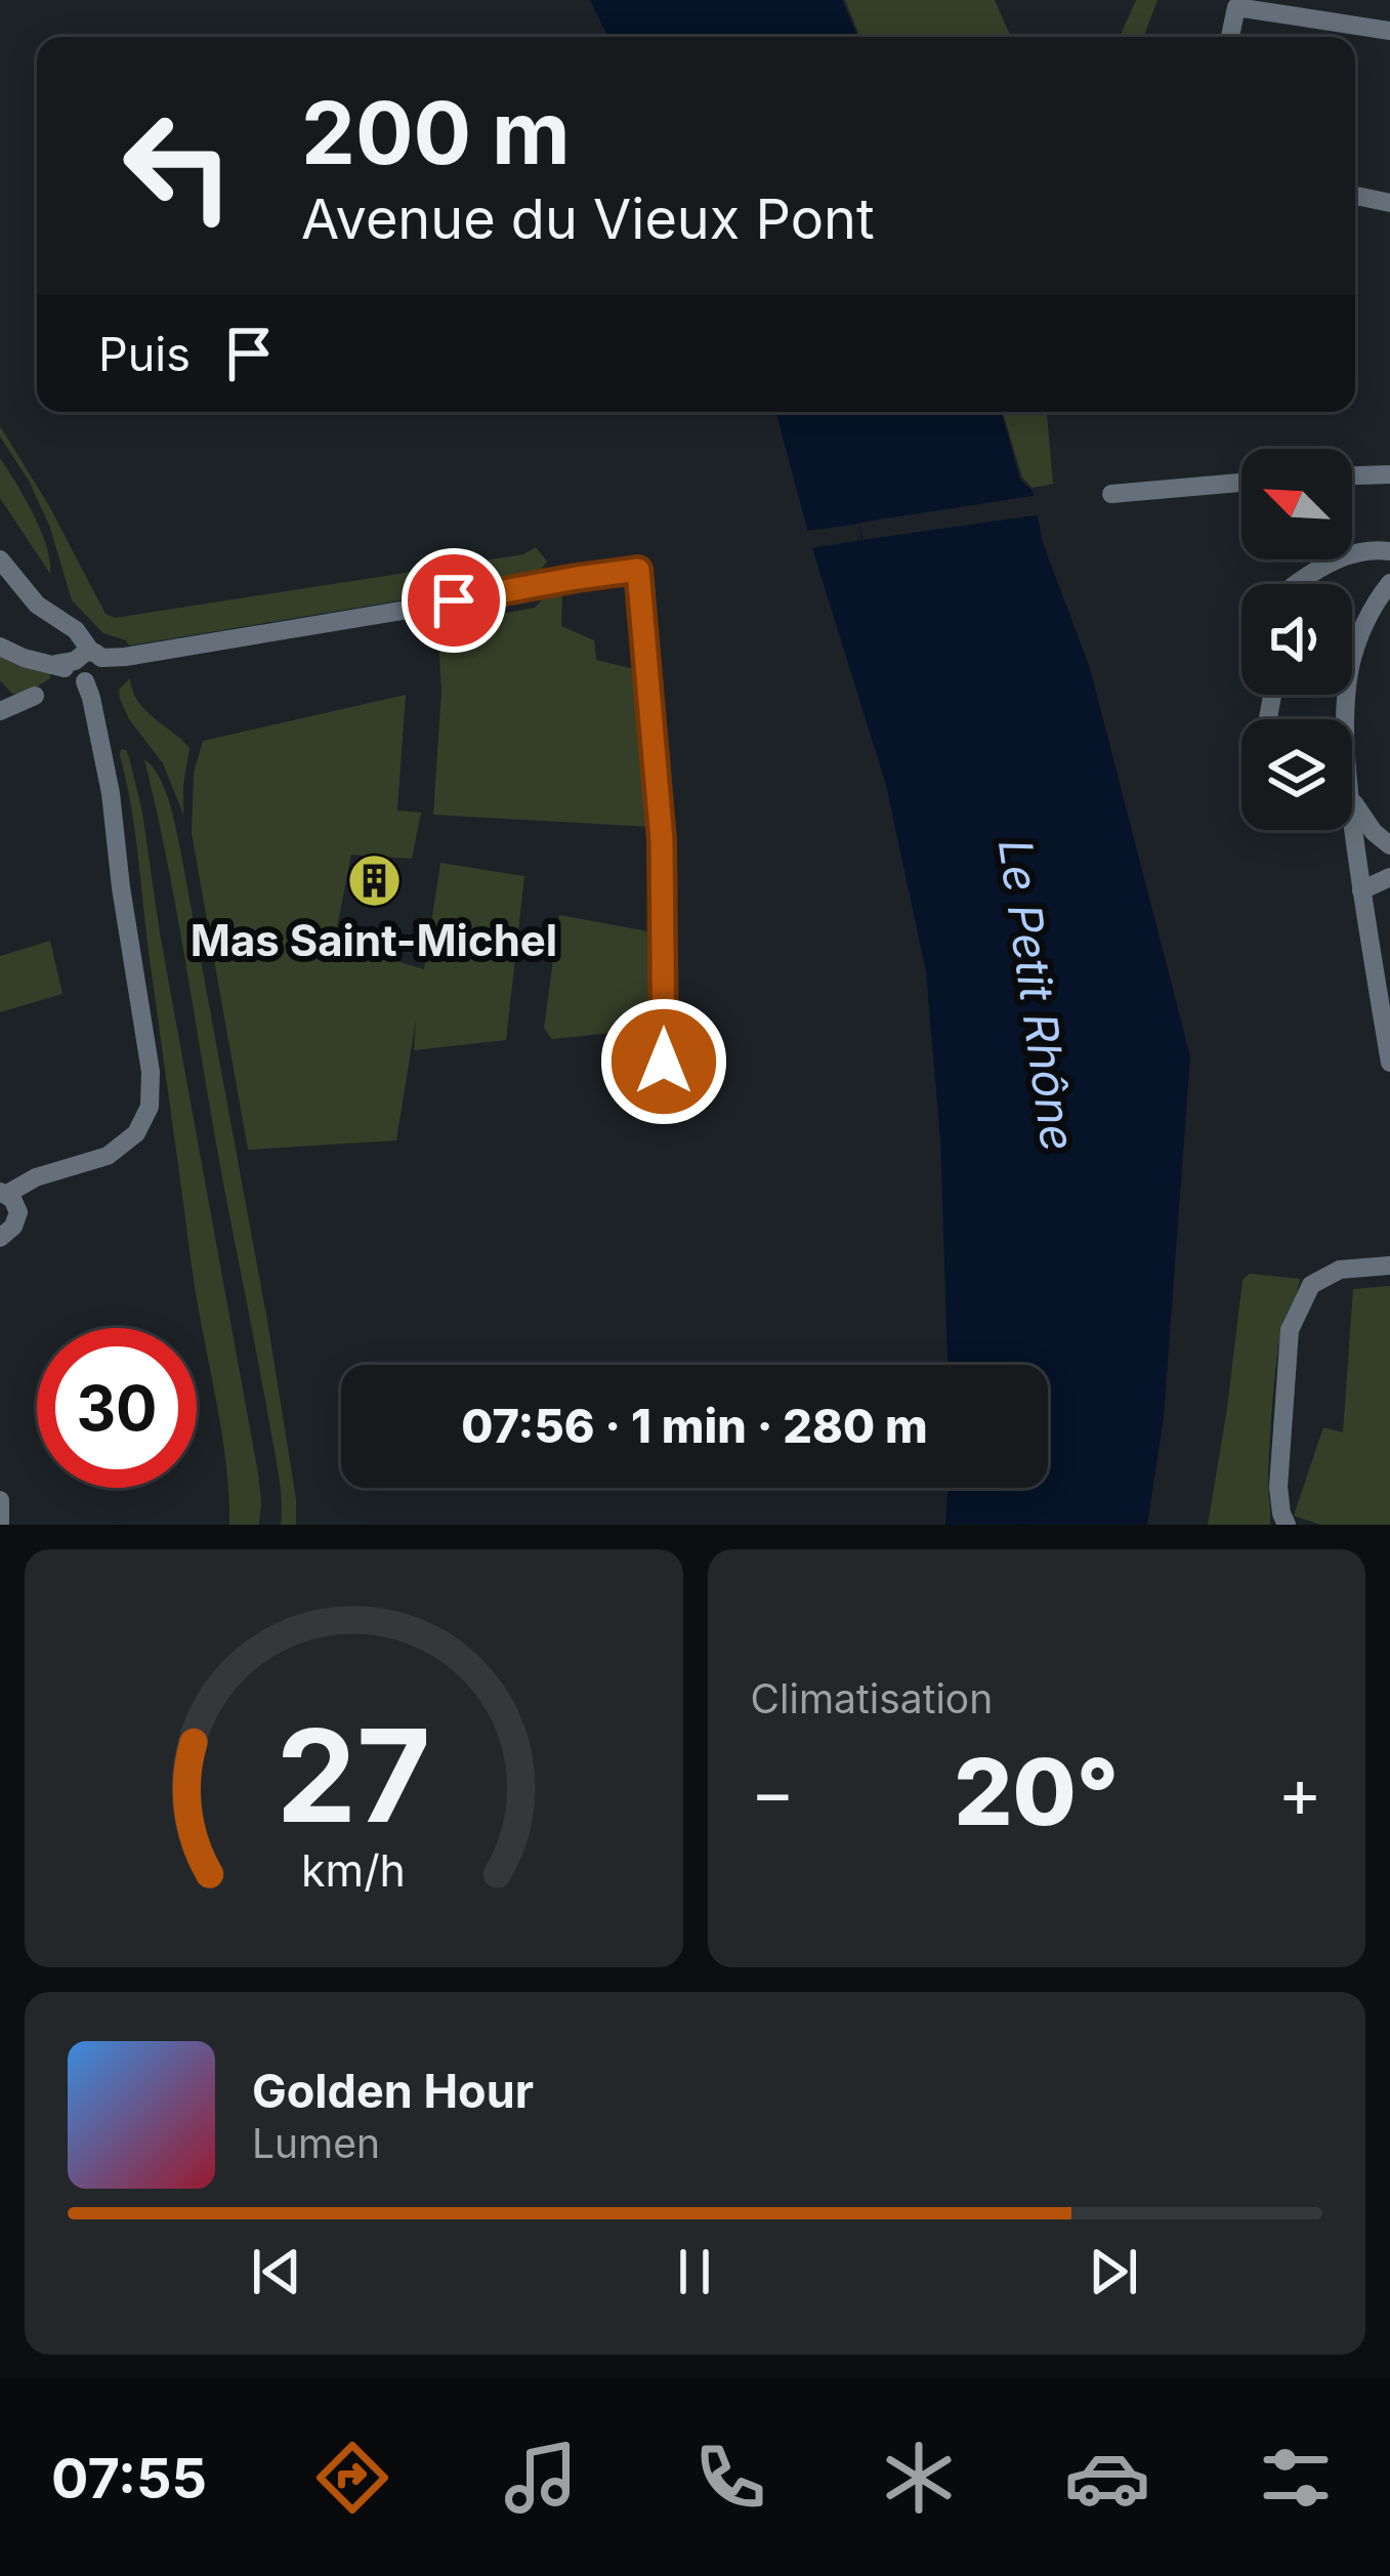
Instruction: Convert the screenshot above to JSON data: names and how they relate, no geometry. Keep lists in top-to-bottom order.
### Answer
{
  "water": ["Le Petit Rhône"],
  "places": {
    "building": ["Mas Saint-Michel"]
  },
  "north": "top left",
  "page": {
    "turn": ["200 m", "Avenue du Vieux Pont"],
    "then": "Puis",
    "limit": "30",
    "trip": "07:56 · 1 min · 280 m",
    "tile": "Climatisation",
    "heat": ["−", "20°", "+"],
    "song": ["Golden Hour", "Lumen"],
    "tabs": "07:55",
    "gauge": ["27", "km/h"]
  }
}
